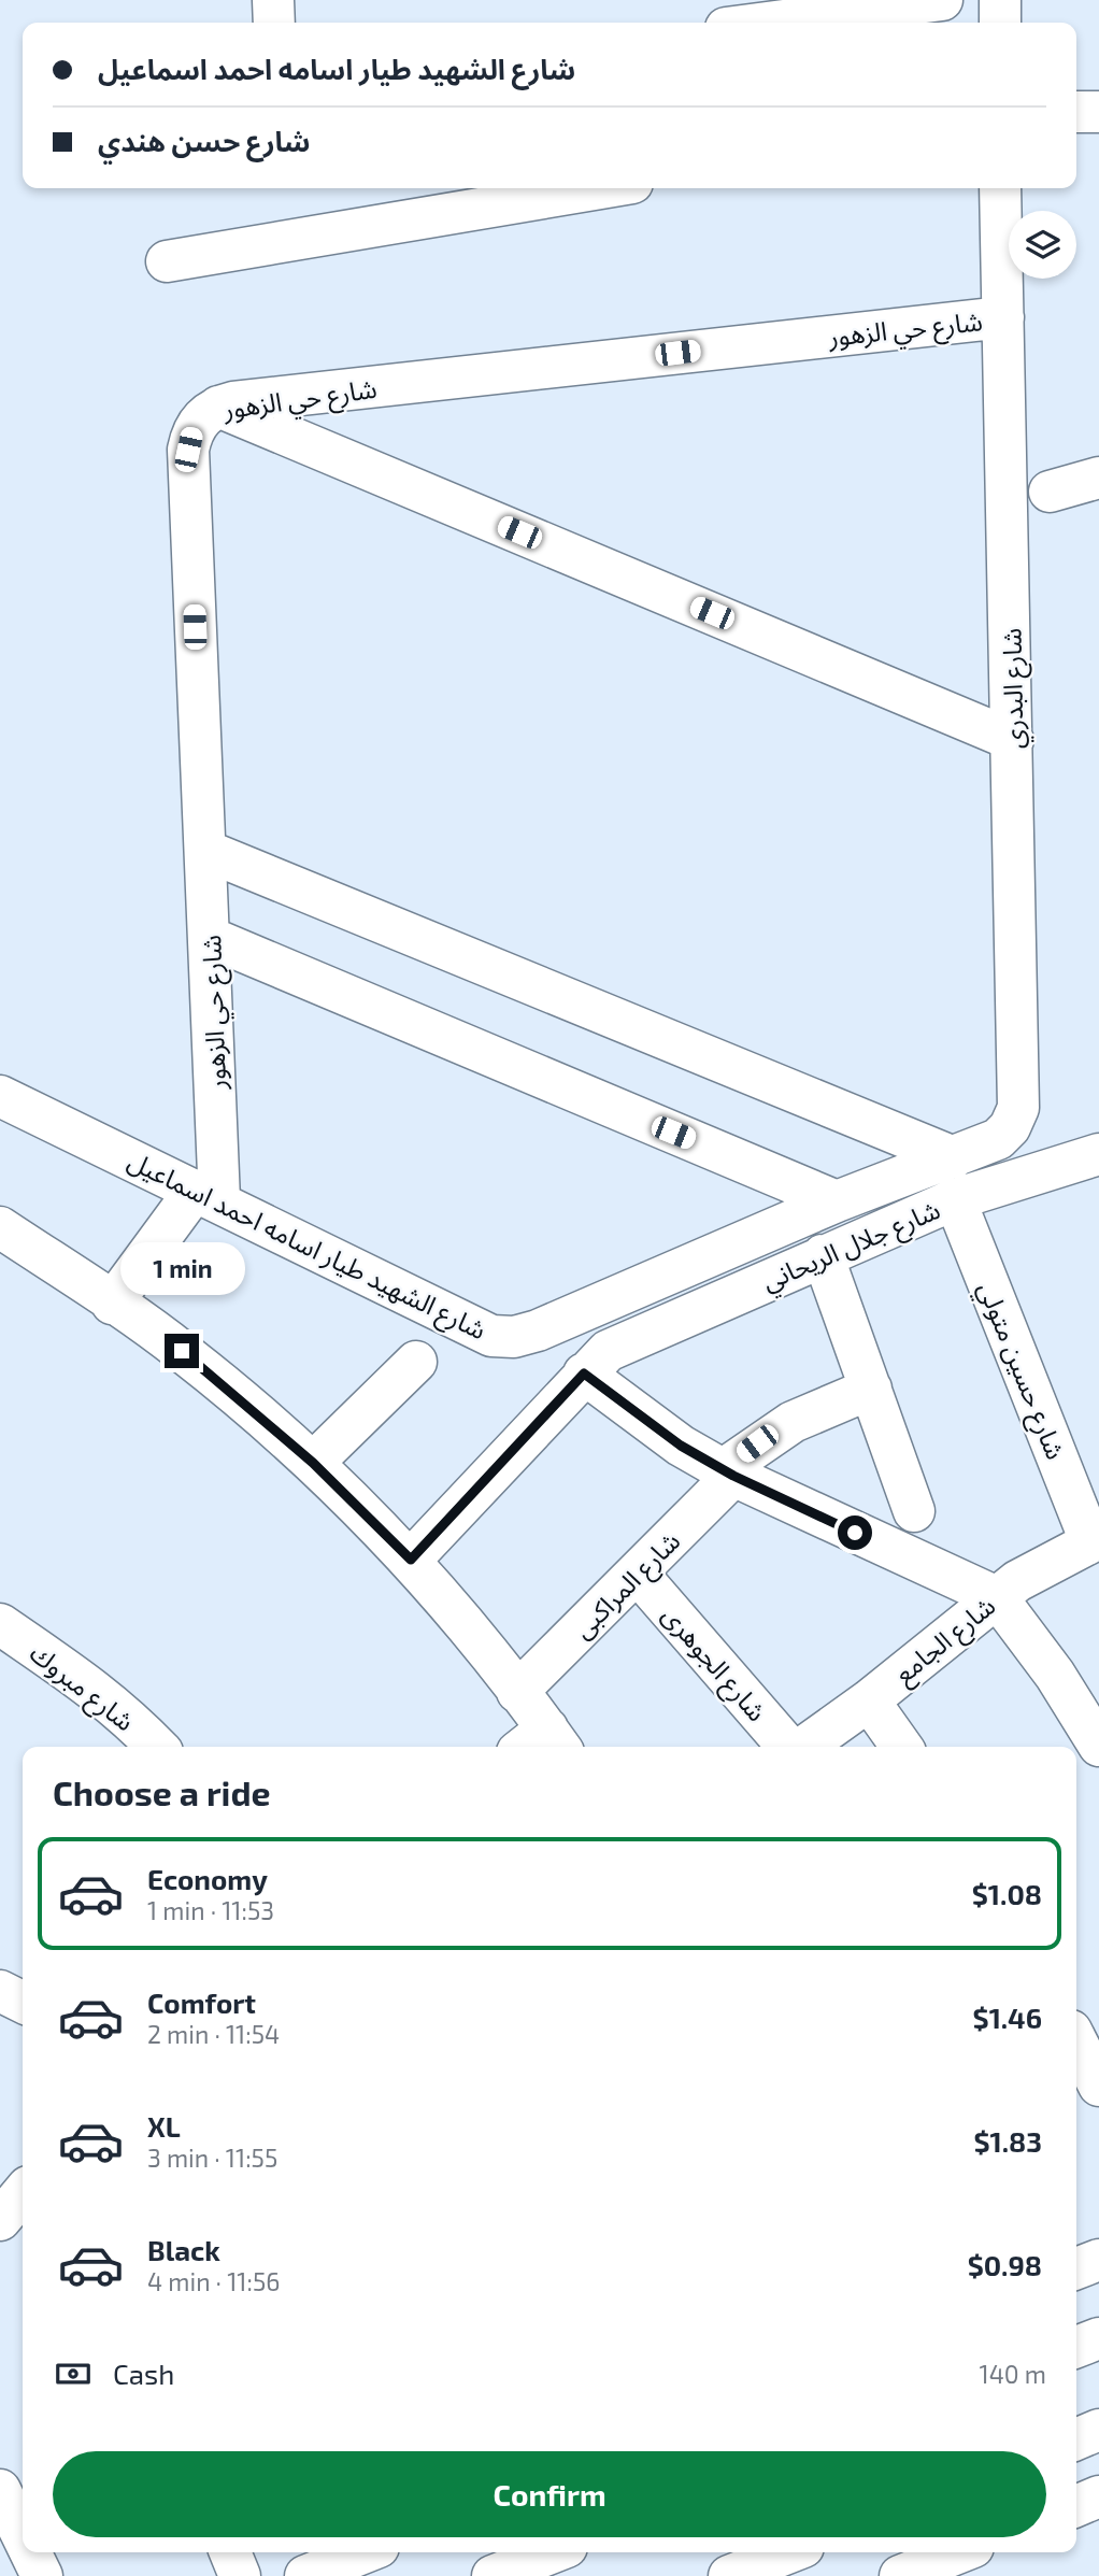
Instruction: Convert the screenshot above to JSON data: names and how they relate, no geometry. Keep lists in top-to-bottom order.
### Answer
{
  "streets": {
    "street": [
      "شارع حي الزهور",
      "شارع البدري",
      "شارع الشهيد طيار اسامه احمد اسماعيل",
      "شارع جلال الريحاني",
      "شارع حسين متولي",
      "شارع المراكبى",
      "شارع الجامع",
      "شارع الجوهرى",
      "شارع مبروك"
    ]
  },
  "crossings": [
    ["شارع حي الزهور", "شارع البدري"],
    ["شارع حي الزهور", "شارع الشهيد طيار اسامه احمد اسماعيل"],
    ["شارع البدري", "شارع الشهيد طيار اسامه احمد اسماعيل"],
    ["شارع جلال الريحاني", "شارع حسين متولي"],
    ["شارع حسين متولي", "شارع الجامع"],
    ["شارع المراكبى", "شارع الجوهرى"]
  ],
  "page": {
    "banner": ["شارع الشهيد طيار اسامه احمد اسماعيل", "شارع حسن هندي"],
    "bubble": "1 min",
    "heading": "Choose a ride",
    "list": [
      {
        "name": "Economy",
        "note": "1 min · 11:53",
        "value": "$1.08"
      },
      {
        "name": "Comfort",
        "note": "2 min · 11:54",
        "value": "$1.46"
      },
      {
        "name": "XL",
        "note": "3 min · 11:55",
        "value": "$1.83"
      },
      {
        "name": "Black",
        "note": "4 min · 11:56",
        "value": "$0.98"
      }
    ],
    "pay": ["Cash", "140 m"],
    "buttons": "Confirm"
  }
}
